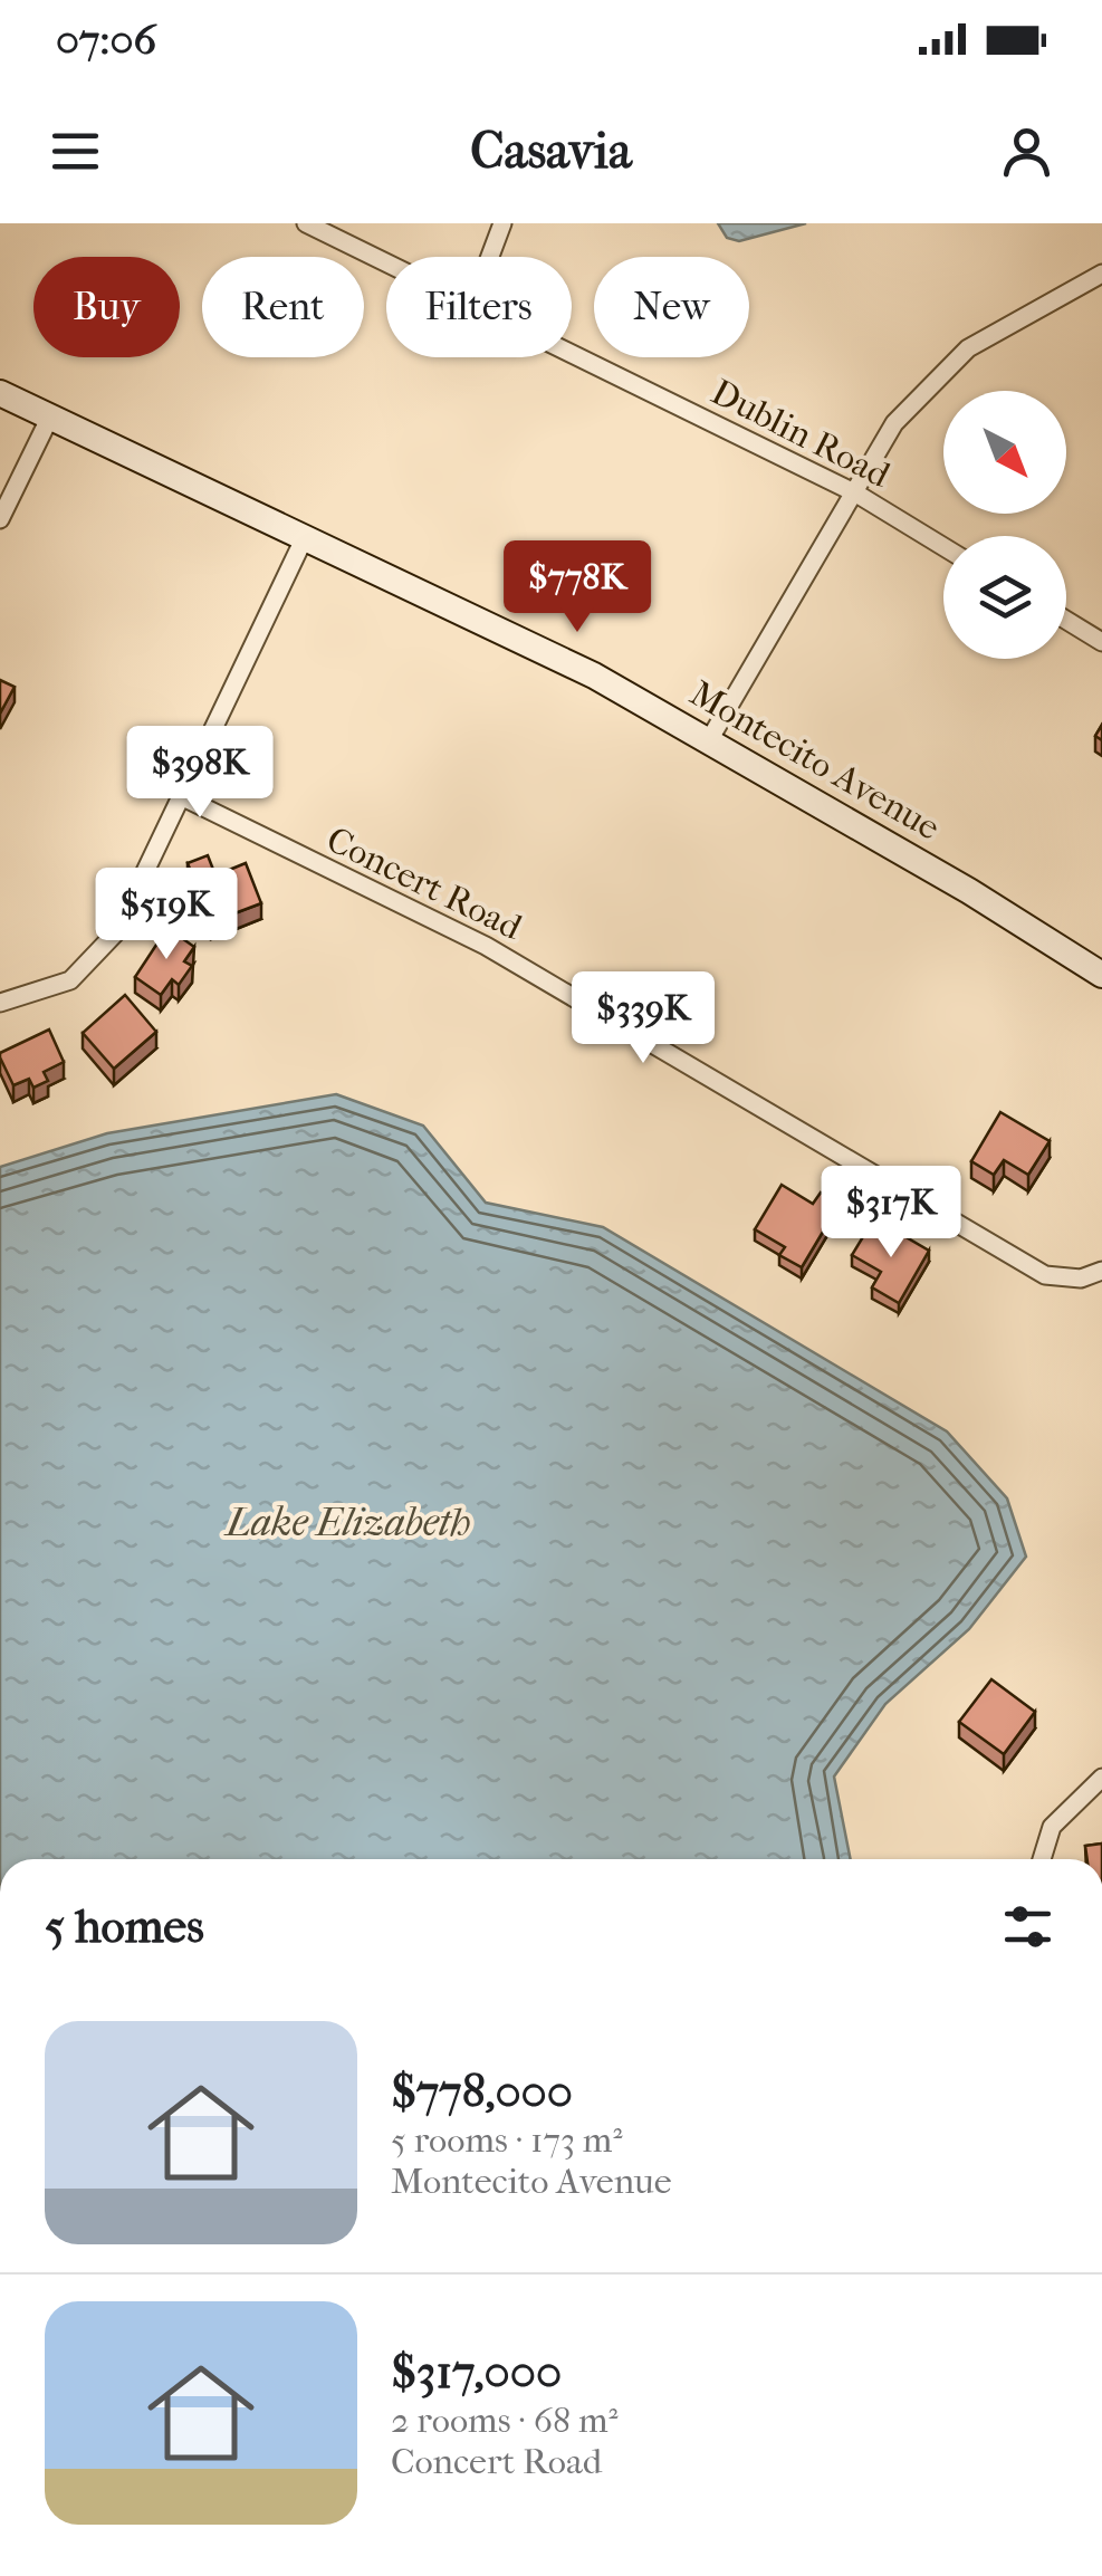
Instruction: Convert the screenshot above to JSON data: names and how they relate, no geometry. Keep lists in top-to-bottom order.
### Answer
{
  "streets": {
    "street": ["Dublin Road", "Montecito Avenue", "Concert Road"]
  },
  "water": ["Lake Elizabeth"],
  "north": "bottom right",
  "page": {
    "status": "07:06",
    "header": "Casavia",
    "chip": [
      "Buy",
      "Rent",
      "Filters",
      "New"
    ],
    "price": [
      "$778K",
      "$398K",
      "$519K",
      "$339K",
      "$317K"
    ],
    "heading": "5 homes",
    "list": [
      {
        "name": "$778,000",
        "note": "5 rooms · 173 m² · Montecito Avenue"
      },
      {
        "name": "$317,000",
        "note": "2 rooms · 68 m² · Concert Road"
      }
    ]
  }
}
